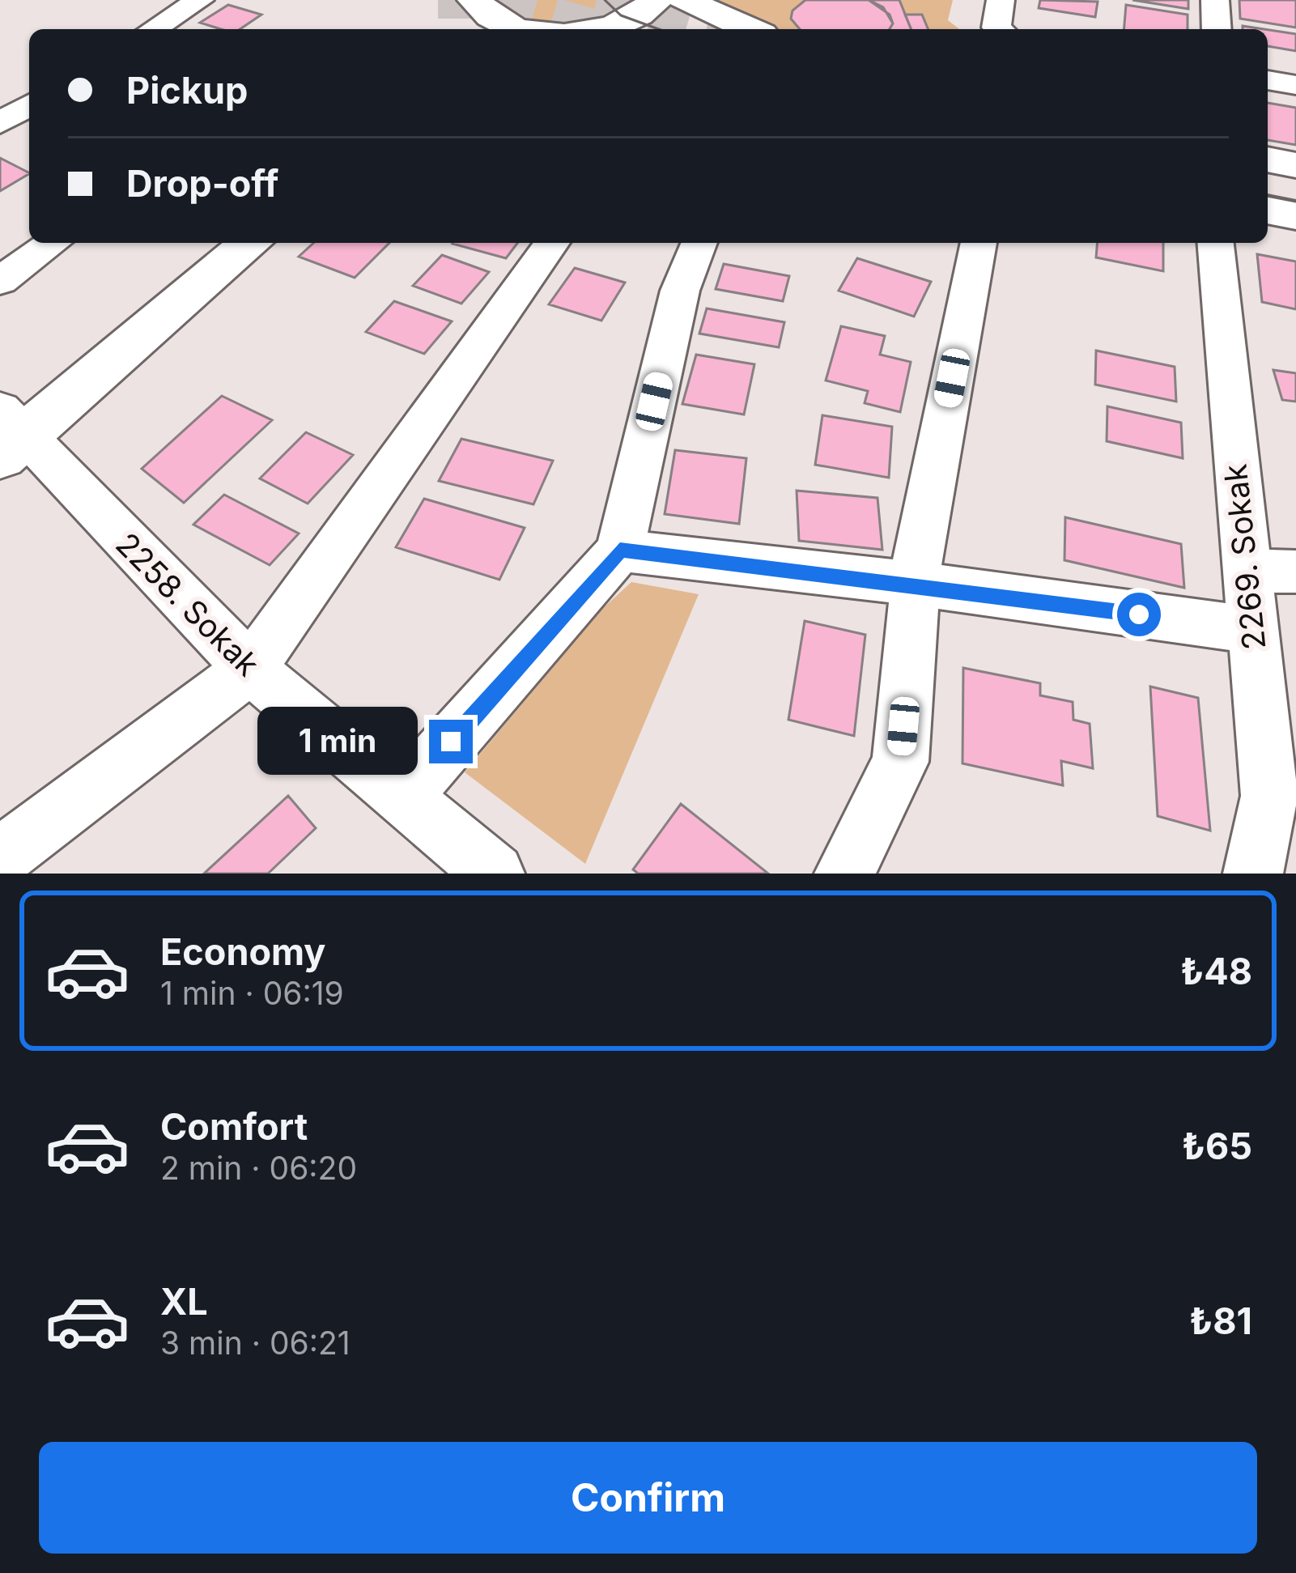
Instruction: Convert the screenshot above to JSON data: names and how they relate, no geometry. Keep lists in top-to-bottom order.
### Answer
{
  "streets": {
    "street": ["2269. Sokak", "2258. Sokak"]
  },
  "page": {
    "banner": ["Pickup", "Drop-off"],
    "bubble": "1 min",
    "list": [
      {
        "name": "Economy",
        "note": "1 min · 06:19",
        "value": "₺48"
      },
      {
        "name": "Comfort",
        "note": "2 min · 06:20",
        "value": "₺65"
      },
      {
        "name": "XL",
        "note": "3 min · 06:21",
        "value": "₺81"
      }
    ],
    "buttons": "Confirm"
  }
}
